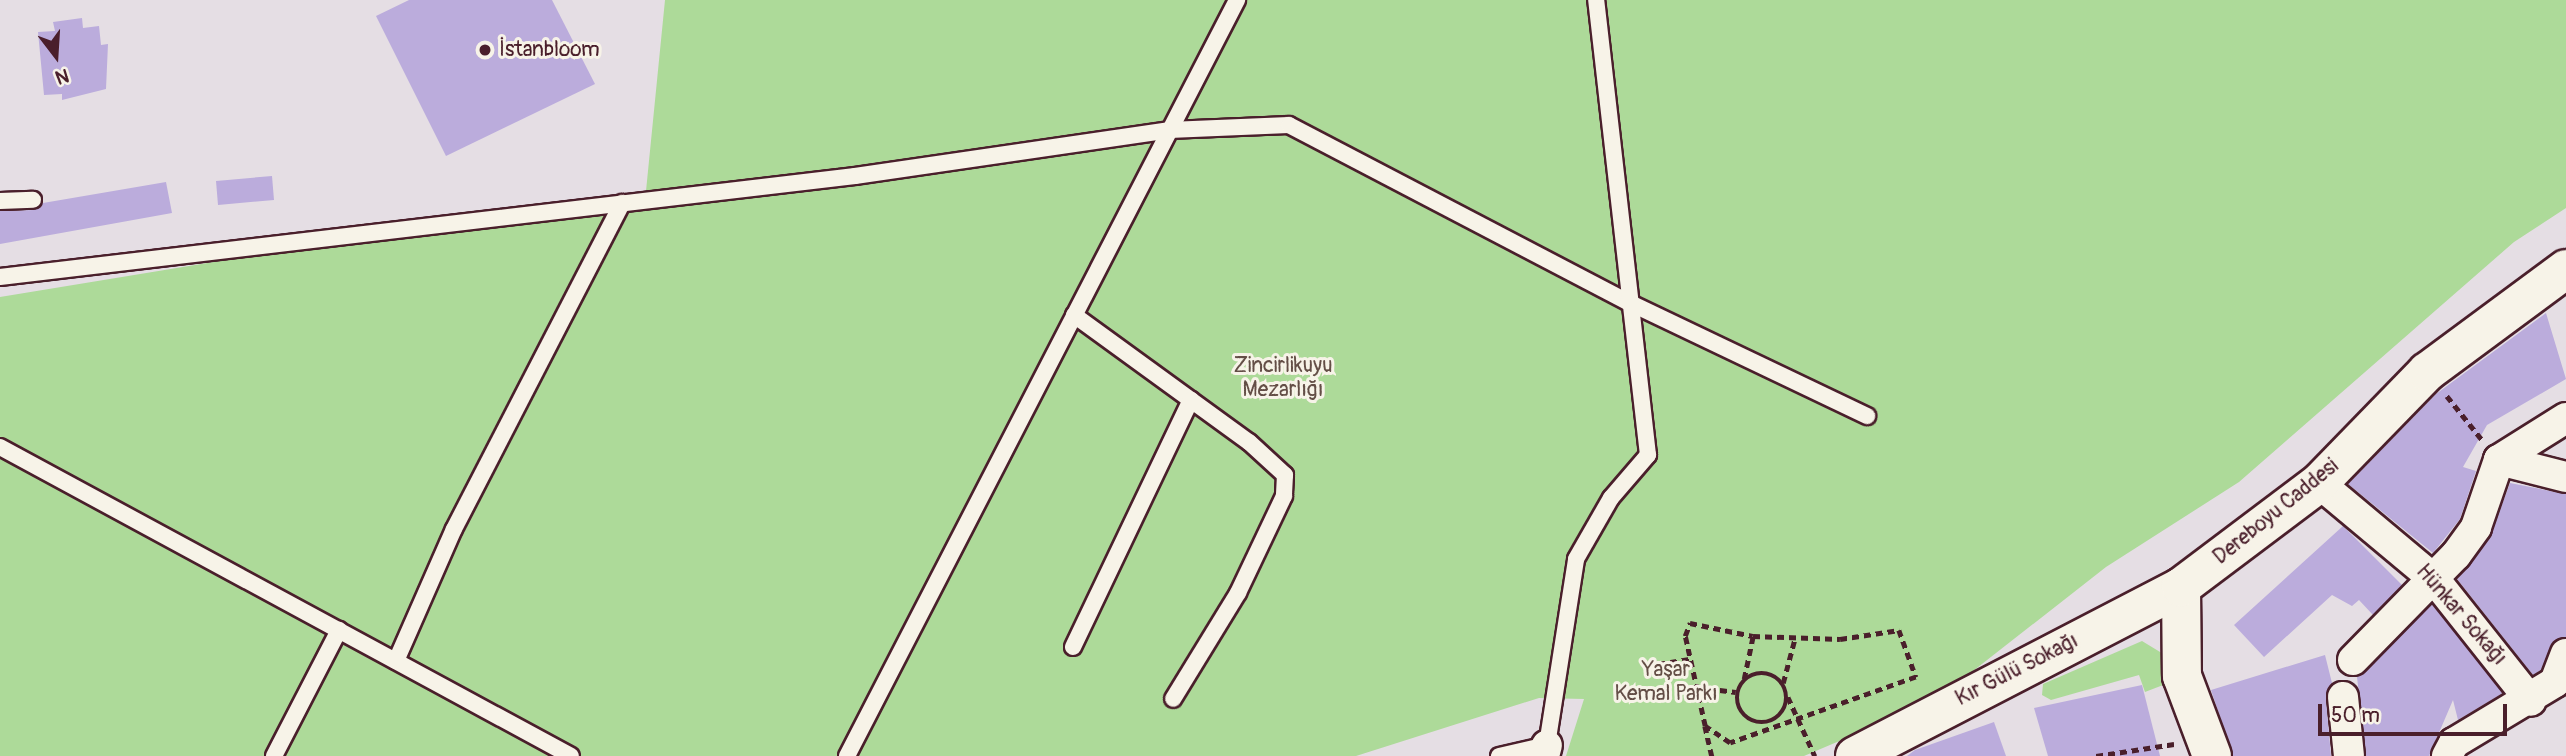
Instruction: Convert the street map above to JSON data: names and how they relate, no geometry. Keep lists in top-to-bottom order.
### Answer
{
  "streets": {
    "main road": ["Dereboyu Caddesi", "Kır Gülü Sokağı"],
    "street": ["Hünkar Sokağı"]
  },
  "crossings": [
    ["Dereboyu Caddesi", "Hünkar Sokağı"],
    ["Dereboyu Caddesi", "Kır Gülü Sokağı"]
  ],
  "parks": ["Zincirlikuyu Mezarlığı", "Yaşar Kemal Parkı"],
  "places": ["İstanbloom"],
  "scale_bar": "50 m",
  "north": "bottom"
}
